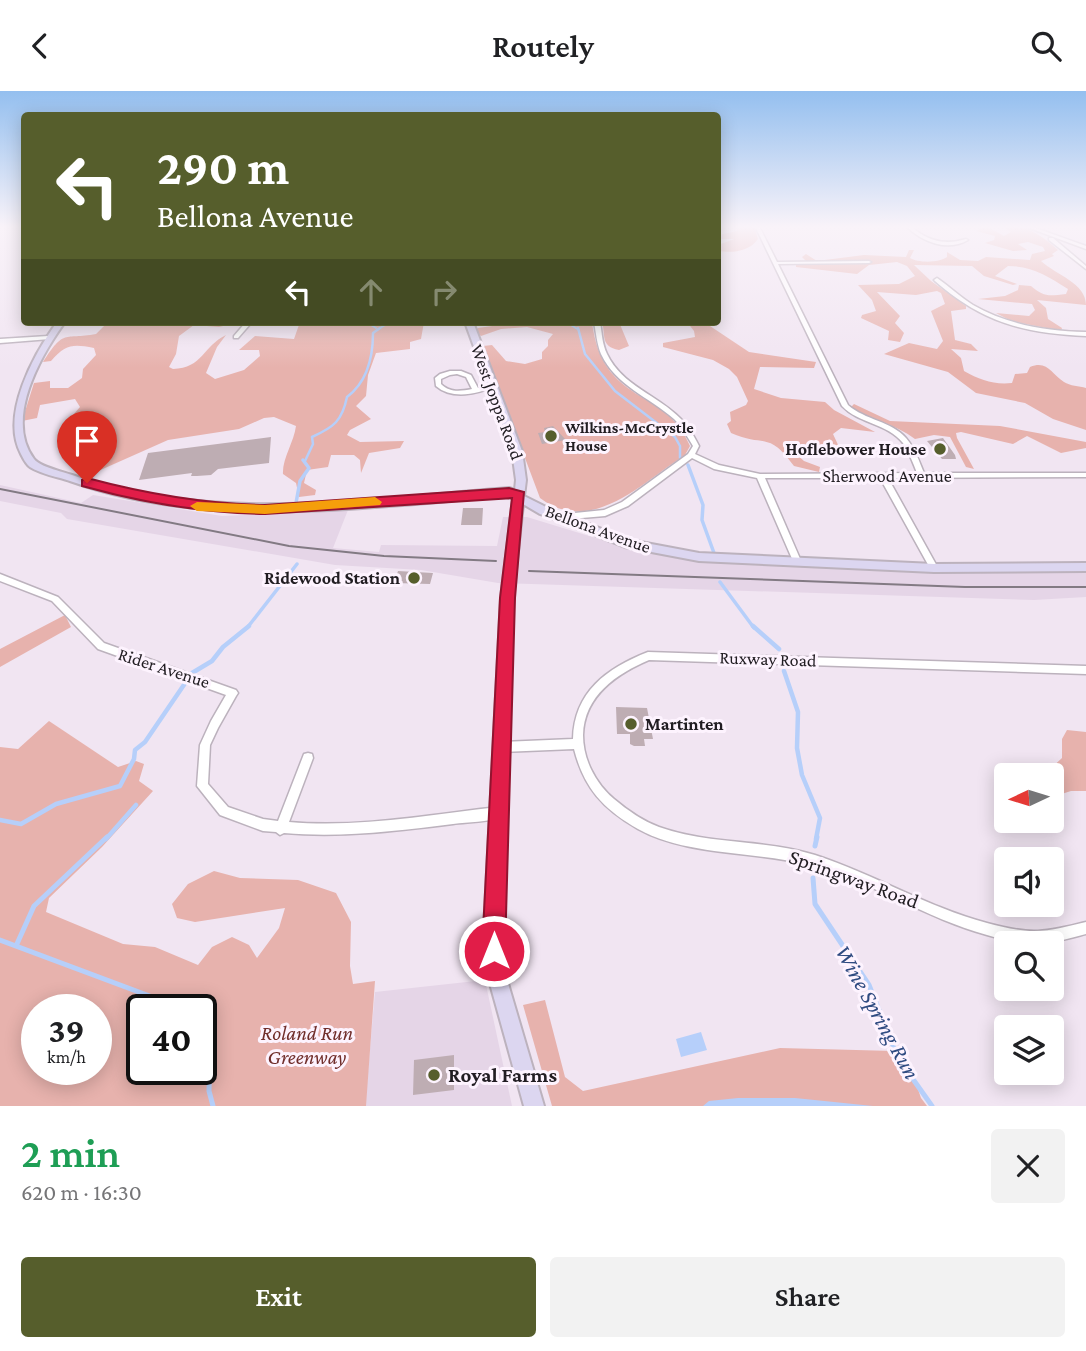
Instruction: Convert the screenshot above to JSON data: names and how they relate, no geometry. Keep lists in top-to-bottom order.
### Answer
{
  "streets": {
    "street": [
      "West Joppa Road",
      "Sherwood Avenue",
      "Bellona Avenue",
      "Ruxway Road",
      "Rider Avenue",
      "Springway Road"
    ]
  },
  "crossings": [
    ["West Joppa Road", "Bellona Avenue"],
    ["West Joppa Road", "Rider Avenue"],
    ["Ruxway Road", "Springway Road"]
  ],
  "water": ["Wine Spring Run"],
  "parks": ["Roland Run Greenway"],
  "places": [
    "Wilkins-McCrystle House",
    "Hoflebower House",
    "Ridewood Station",
    "Martinten",
    "Royal Farms"
  ],
  "north": "left",
  "page": {
    "header": "Routely",
    "turn": ["290 m", "Bellona Avenue"],
    "speed": "39 km/h",
    "limit": "40",
    "heading": ["2 min", "620 m · 16:30"],
    "buttons": ["Exit", "Share"]
  }
}
